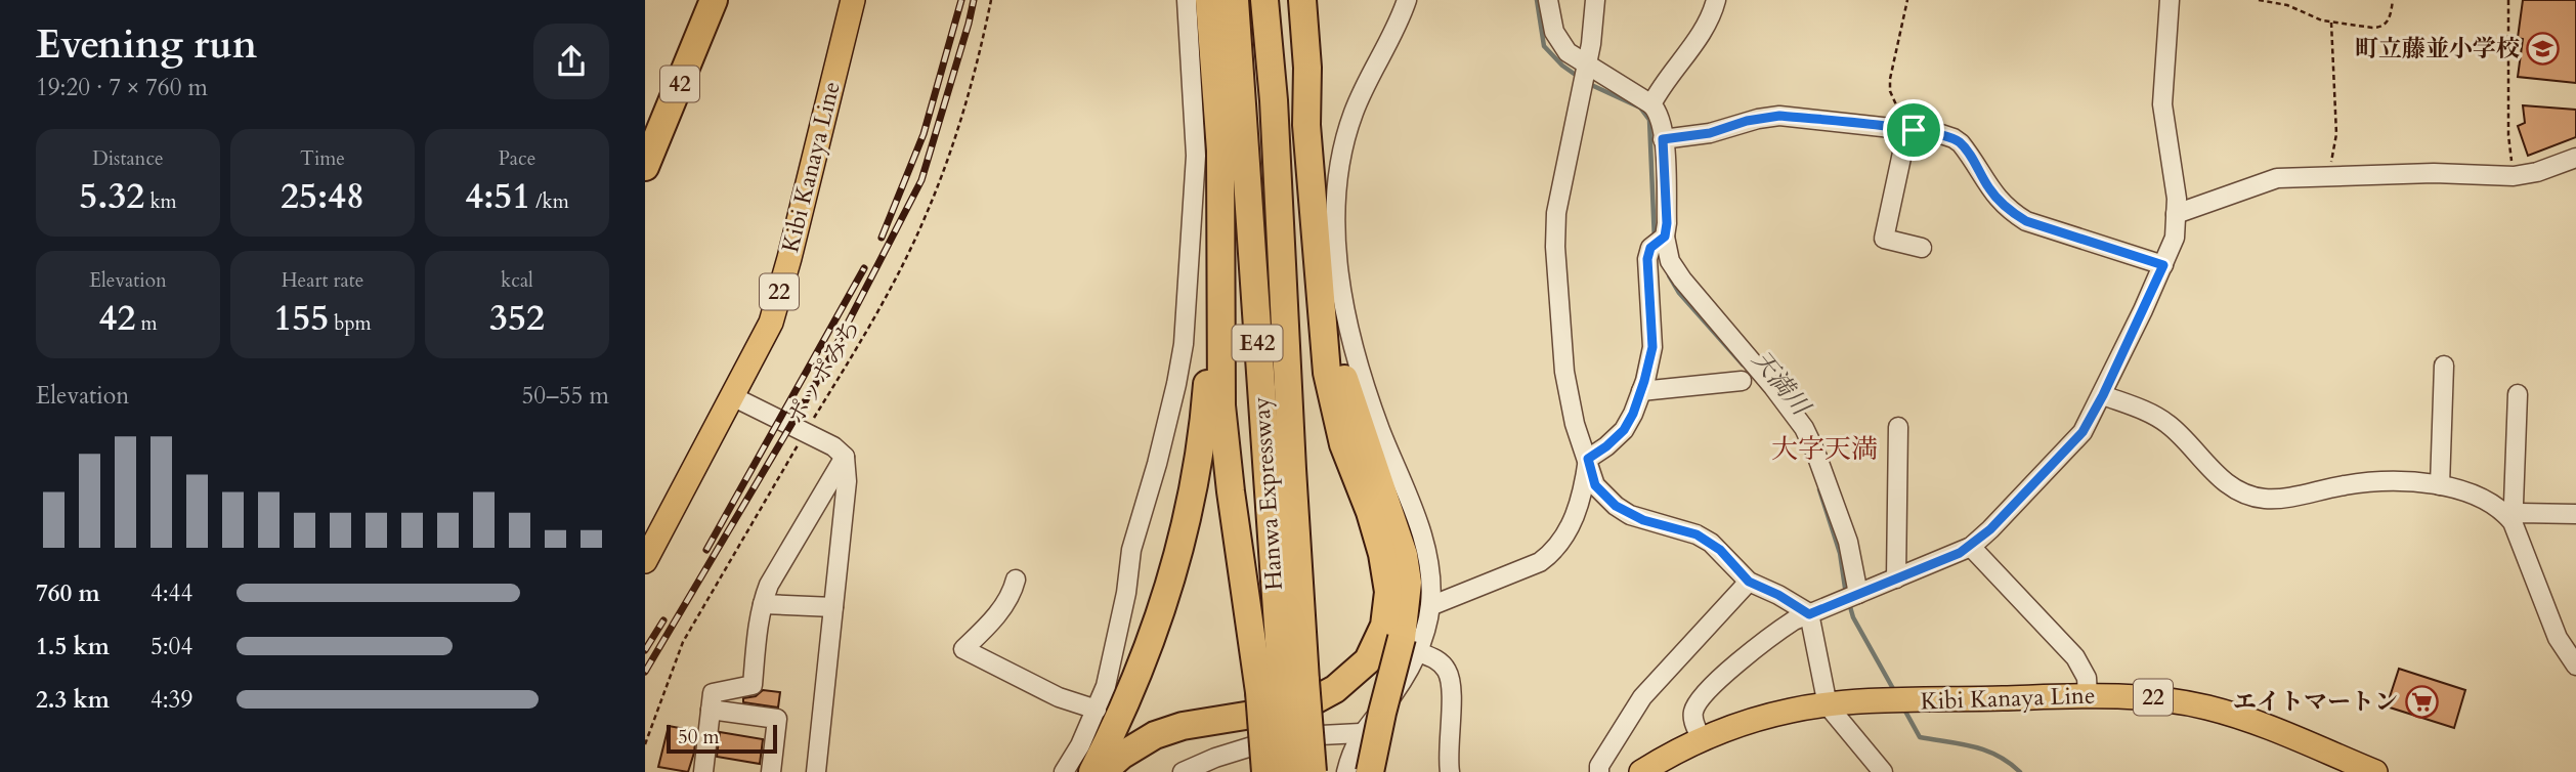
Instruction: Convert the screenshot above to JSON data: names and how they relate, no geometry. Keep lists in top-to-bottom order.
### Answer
{
  "streets": {
    "highway": ["42", "E42", "Hanwa Expressway"],
    "main road": ["Kibi Kanaya Line", "22"],
    "path": ["ポッポみち"]
  },
  "districts": ["大字天満"],
  "water": ["天満川"],
  "places": {
    "school or university": ["町立藤並小学校"],
    "supermarket": ["エイトマートン"]
  },
  "scale_bar": "50 m",
  "page": {
    "heading": ["Evening run", "19:20 · 7 × 760 m"],
    "stats": [
      ["Distance", "5.32 km"],
      ["Time", "25:48"],
      ["Pace", "4:51 /km"],
      ["Elevation", "42 m"],
      ["Heart rate", "155 bpm"],
      ["kcal", "352"]
    ],
    "chart": ["Elevation", "50–55 m"],
    "list": [
      {
        "name": "760 m",
        "note": "4:44"
      },
      {
        "name": "1.5 km",
        "note": "5:04"
      },
      {
        "name": "2.3 km",
        "note": "4:39"
      }
    ],
    "scale": "50 m"
  }
}
